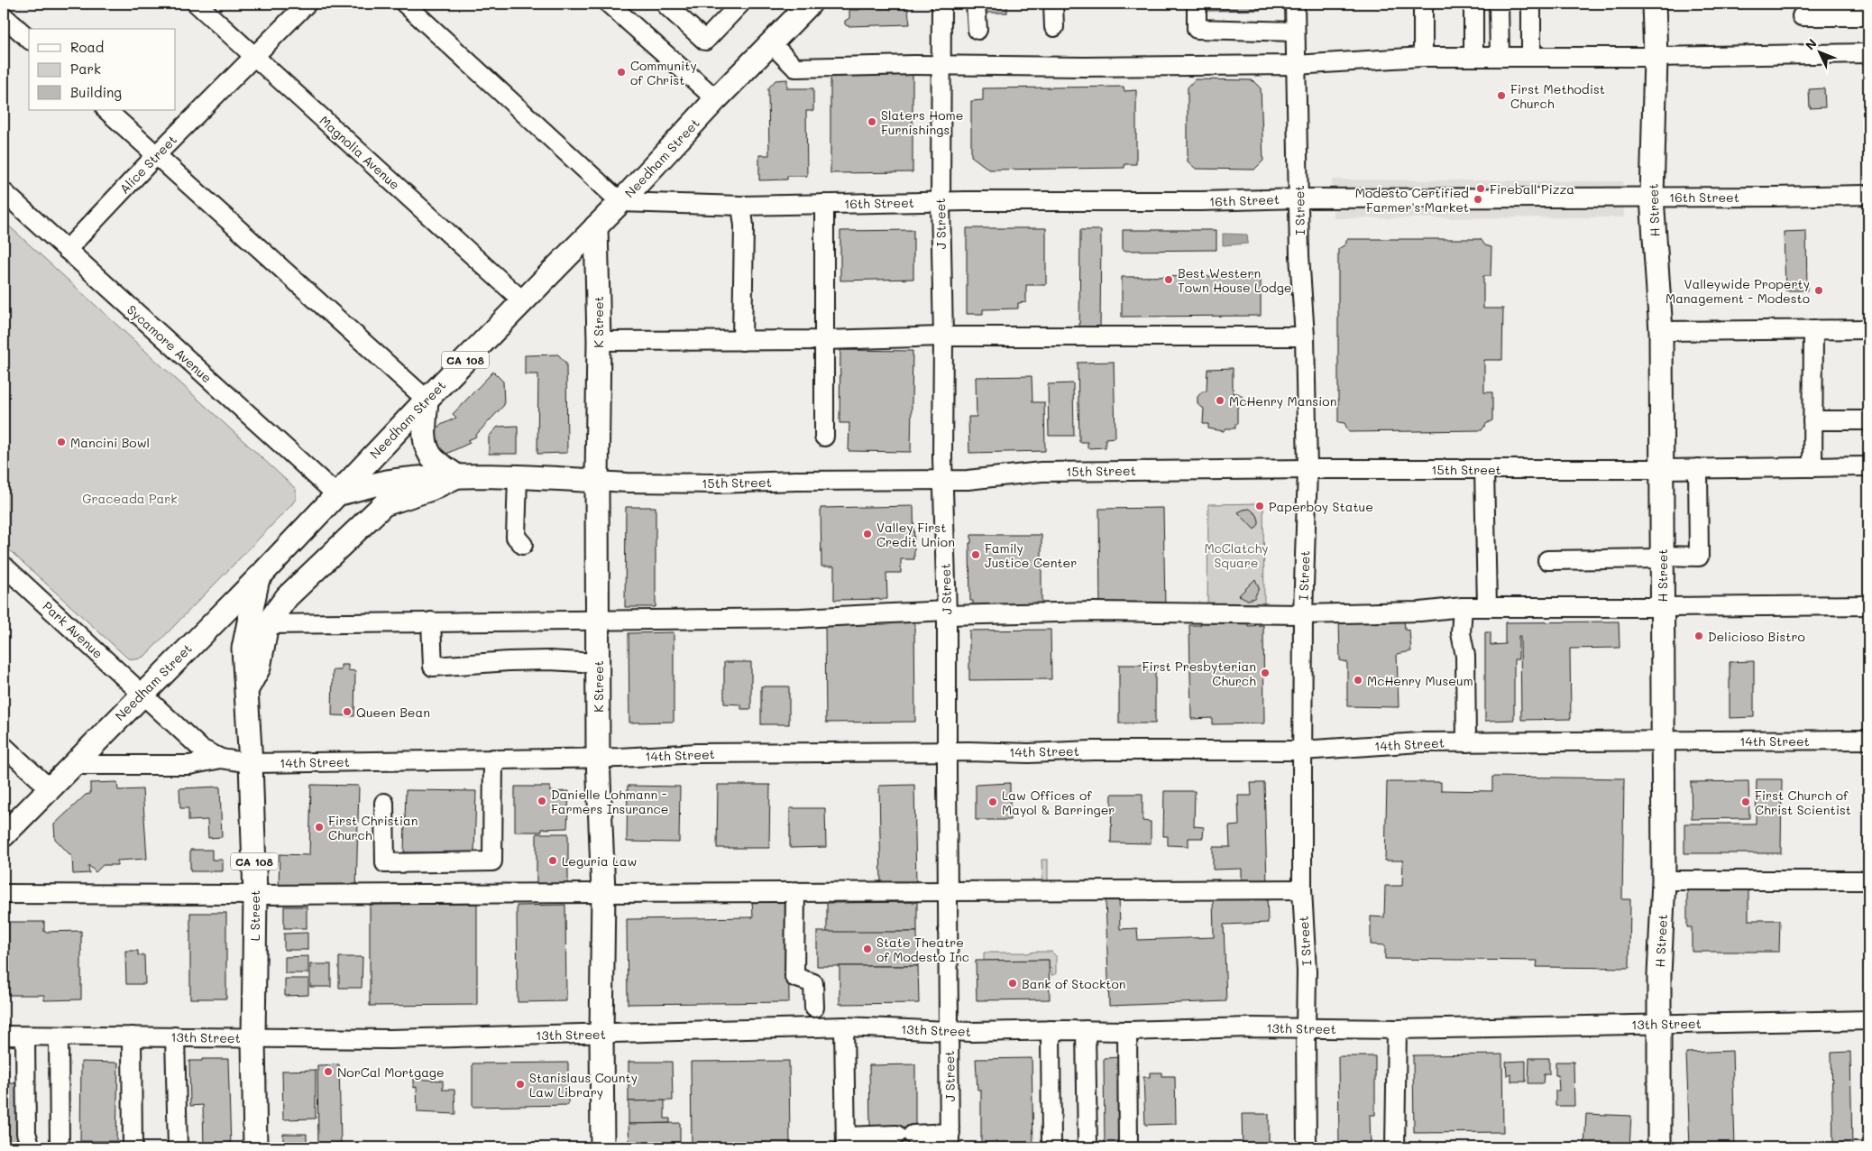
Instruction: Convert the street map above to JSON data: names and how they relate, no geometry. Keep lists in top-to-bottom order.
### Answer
{
  "streets": {
    "main road": [
      "Needham Street",
      "H Street",
      "K Street",
      "CA 108",
      "15th Street",
      "L Street"
    ],
    "street": [
      "Magnolia Avenue",
      "Alice Street",
      "16th Street",
      "I Street",
      "J Street",
      "Sycamore Avenue",
      "Park Avenue",
      "14th Street",
      "13th Street"
    ]
  },
  "crossings": [
    ["Magnolia Avenue", "Needham Street"],
    ["Magnolia Avenue", "Alice Street"],
    ["Needham Street", "16th Street"],
    ["Needham Street", "K Street"],
    ["Needham Street", "Sycamore Avenue"],
    ["Needham Street", "15th Street"],
    ["Needham Street", "Park Avenue"],
    ["Needham Street", "14th Street"],
    ["Needham Street", "L Street"],
    ["Alice Street", "Sycamore Avenue"],
    ["16th Street", "I Street"],
    ["16th Street", "H Street"],
    ["16th Street", "J Street"],
    ["I Street", "15th Street"],
    ["I Street", "14th Street"],
    ["I Street", "13th Street"],
    ["H Street", "15th Street"],
    ["H Street", "14th Street"],
    ["H Street", "13th Street"],
    ["J Street", "15th Street"],
    ["J Street", "14th Street"],
    ["J Street", "13th Street"],
    ["K Street", "15th Street"],
    ["K Street", "14th Street"],
    ["K Street", "13th Street"],
    ["Sycamore Avenue", "15th Street"],
    ["Park Avenue", "14th Street"],
    ["14th Street", "L Street"],
    ["L Street", "13th Street"]
  ],
  "parks": ["Graceada Park", "McClatchy Square"],
  "places": [
    "Community of Christ",
    "First Methodist Church",
    "Slaters Home Furnishings",
    "Fireball Pizza",
    "Modesto Certified Farmer's Market",
    "Best Western Town House Lodge",
    "Valleywide Property Management - Modesto",
    "McHenry Mansion",
    "Mancini Bowl",
    "Paperboy Statue",
    "Valley First Credit Union",
    "Family Justice Center",
    "Delicioso Bistro",
    "First Presbyterian Church",
    "McHenry Museum",
    "Queen Bean",
    "Danielle Lohmann - Farmers Insurance",
    "Law Offices of Mayol & Barringer",
    "First Church of Christ Scientist",
    "First Christian Church",
    "Leguria Law",
    "State Theatre of Modesto Inc",
    "Bank of Stockton",
    "NorCal Mortgage",
    "Stanislaus County Law Library"
  ],
  "legend": ["Road", "Park", "Building"],
  "north": "top left"
}
